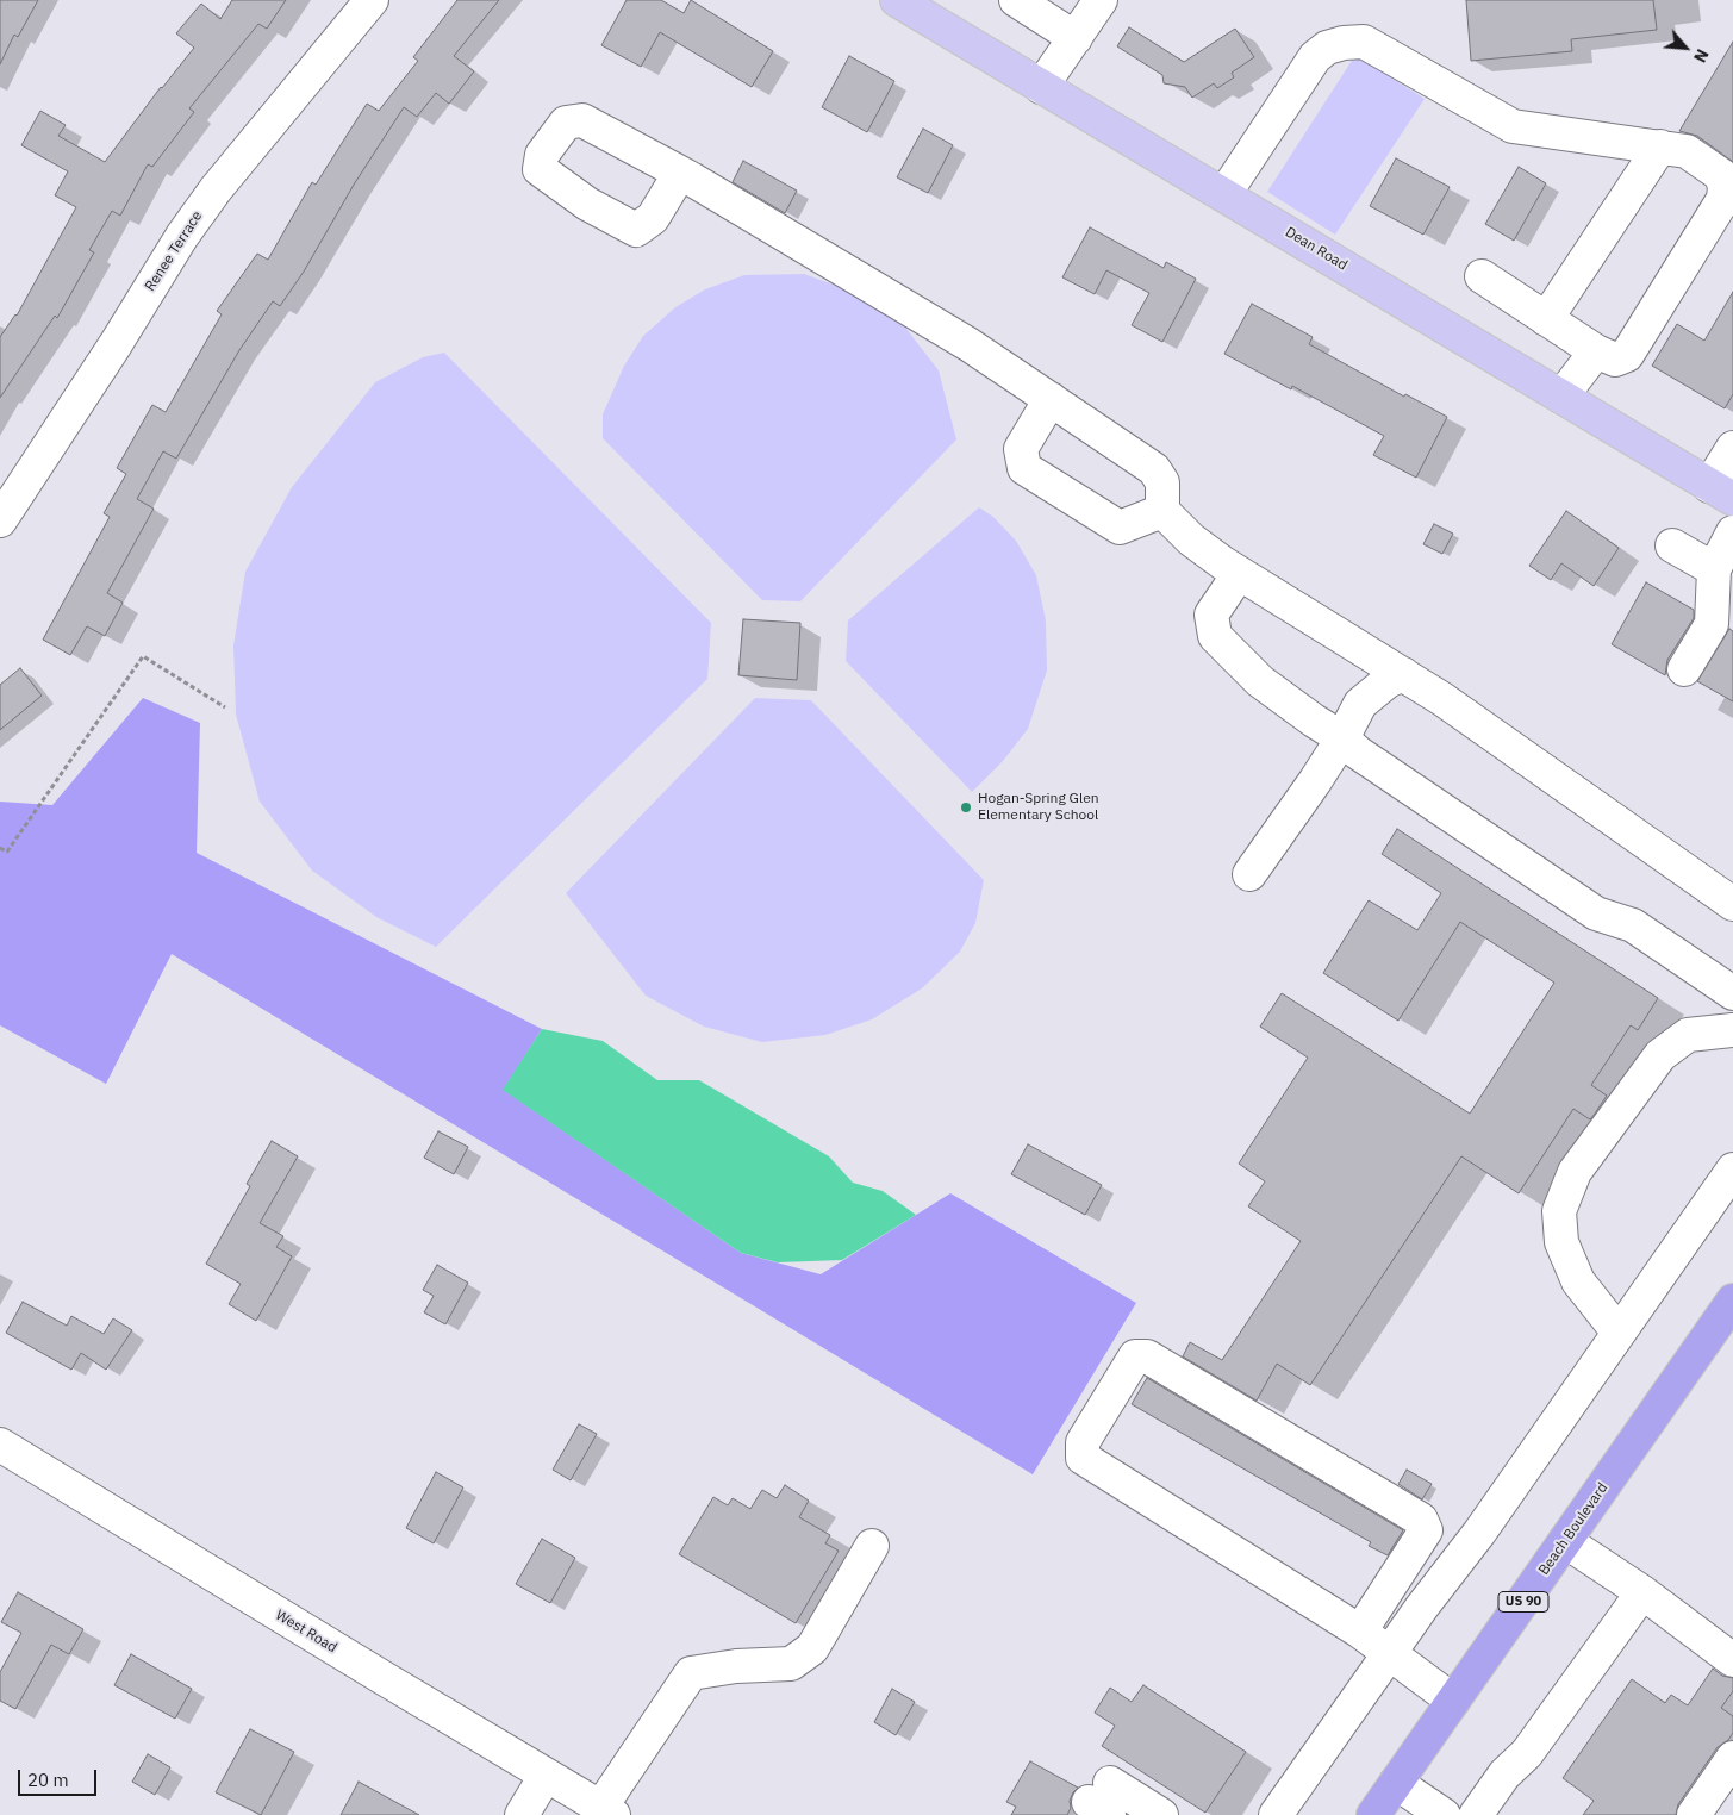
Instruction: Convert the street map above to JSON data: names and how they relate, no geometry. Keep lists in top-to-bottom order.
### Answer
{
  "streets": {
    "highway": ["Beach Boulevard", "US 90"],
    "main road": ["Dean Road"],
    "street": ["Renee Terrace", "West Road"]
  },
  "places": ["Hogan-Spring Glen Elementary School"],
  "scale_bar": "20 m",
  "north": "bottom right"
}
